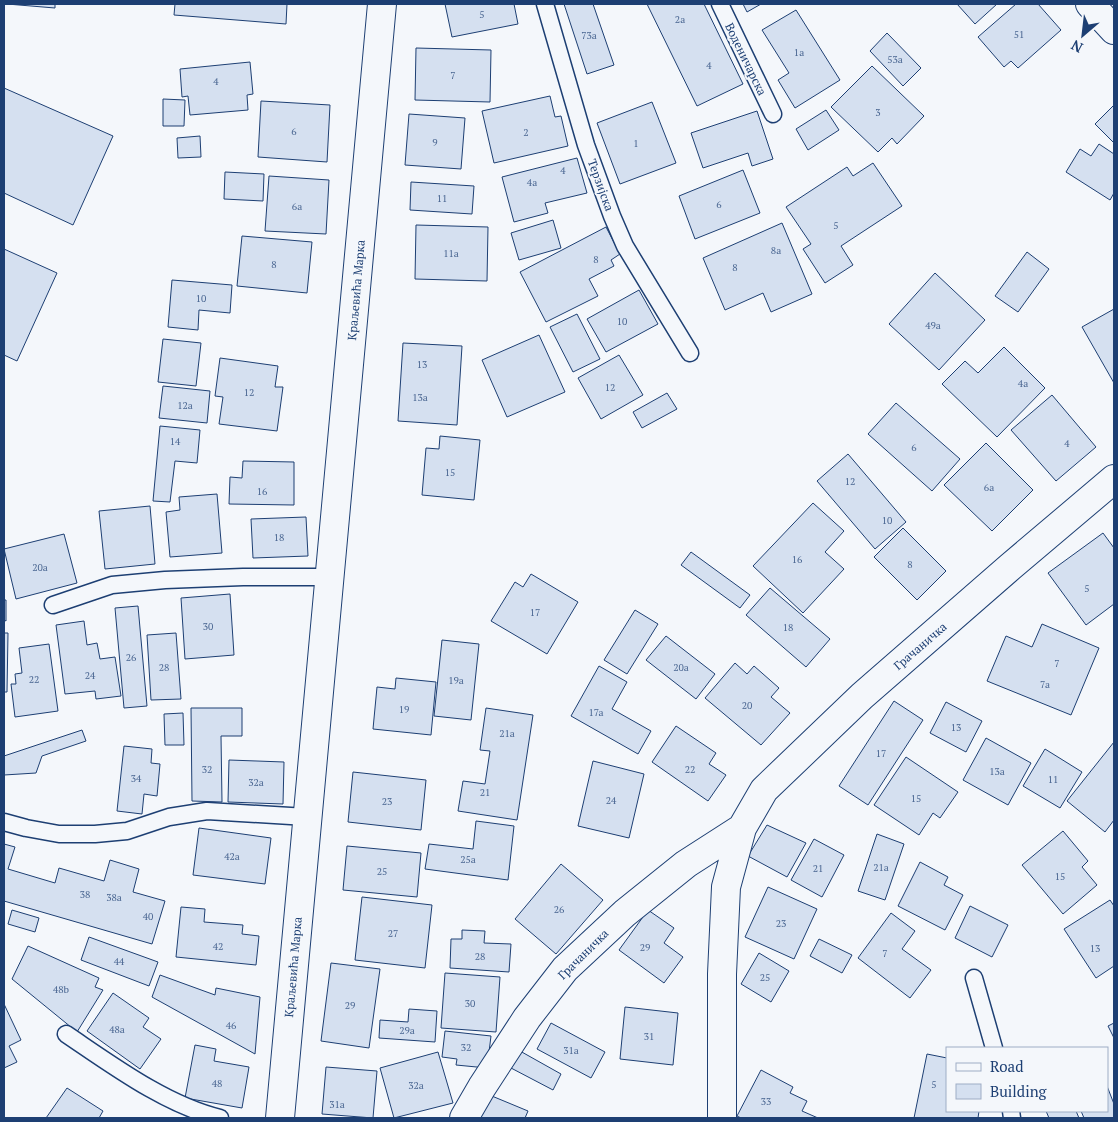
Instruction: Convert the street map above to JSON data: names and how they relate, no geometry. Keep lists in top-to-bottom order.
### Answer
{
  "streets": {
    "street": ["Краљевића Марка", "Грачаничка"],
    "lane": ["Воденичарска", "Терзијска"]
  },
  "house_numbers": [
    "5",
    "2a",
    "51",
    "73a",
    "1a",
    "53a",
    "4",
    "7",
    "4",
    "3",
    "6",
    "2",
    "9",
    "1",
    "4",
    "4a",
    "11",
    "6",
    "6a",
    "5",
    "8a",
    "11a",
    "8",
    "8",
    "8",
    "10",
    "10",
    "49a",
    "13",
    "4a",
    "12",
    "12",
    "13a",
    "12a",
    "14",
    "4",
    "6",
    "15",
    "12",
    "6a",
    "16",
    "10",
    "18",
    "16",
    "8",
    "20a",
    "5",
    "17",
    "30",
    "18",
    "26",
    "7",
    "28",
    "20a",
    "24",
    "22",
    "19a",
    "7a",
    "20",
    "19",
    "17a",
    "13",
    "21a",
    "17",
    "32",
    "22",
    "13a",
    "34",
    "11",
    "32a",
    "21",
    "15",
    "24",
    "23",
    "42a",
    "25a",
    "21a",
    "21",
    "25",
    "15",
    "38",
    "38a",
    "26",
    "40",
    "23",
    "27",
    "42",
    "29",
    "13",
    "7",
    "28",
    "44",
    "25",
    "48b",
    "30",
    "29",
    "46",
    "48a",
    "29a",
    "31",
    "32",
    "31a",
    "48",
    "5",
    "32a",
    "33",
    "31a"
  ],
  "legend": ["Road", "Building"],
  "north": "bottom left"
}
